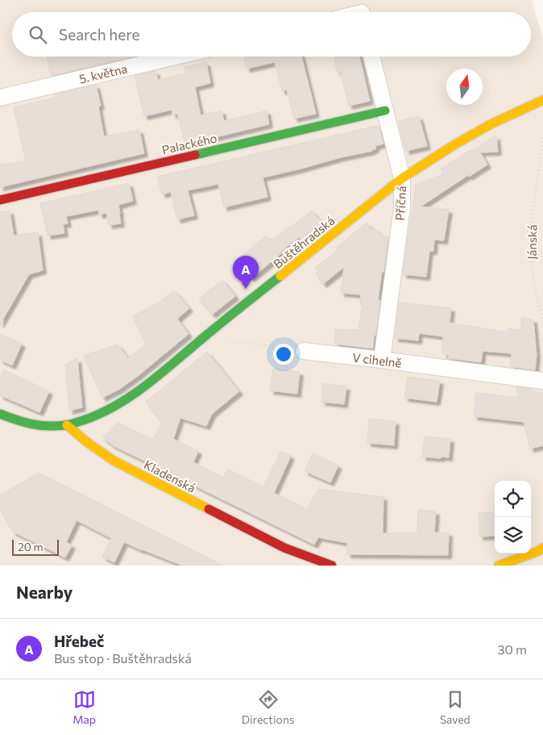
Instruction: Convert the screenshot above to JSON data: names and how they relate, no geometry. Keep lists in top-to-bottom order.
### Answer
{
  "streets": {
    "street": [
      "5. května",
      "Palackého",
      "Příčná",
      "Buštěhradská",
      "V cihelně",
      "Kladenská"
    ],
    "path": ["Jánská"]
  },
  "crossings": [
    ["Palackého", "Příčná"],
    ["Příčná", "Buštěhradská"],
    ["Příčná", "V cihelně"],
    ["Buštěhradská", "Kladenská"]
  ],
  "scale_bar": "20 m",
  "north": "top",
  "page": {
    "search": "Search here",
    "pins": "A",
    "scale": "20 m",
    "heading": "Nearby",
    "list": [
      {
        "mark": "A",
        "name": "Hřebeč",
        "note": "Bus stop · Buštěhradská",
        "value": "30 m"
      }
    ],
    "nav": ["Map", "Directions", "Saved"]
  }
}
